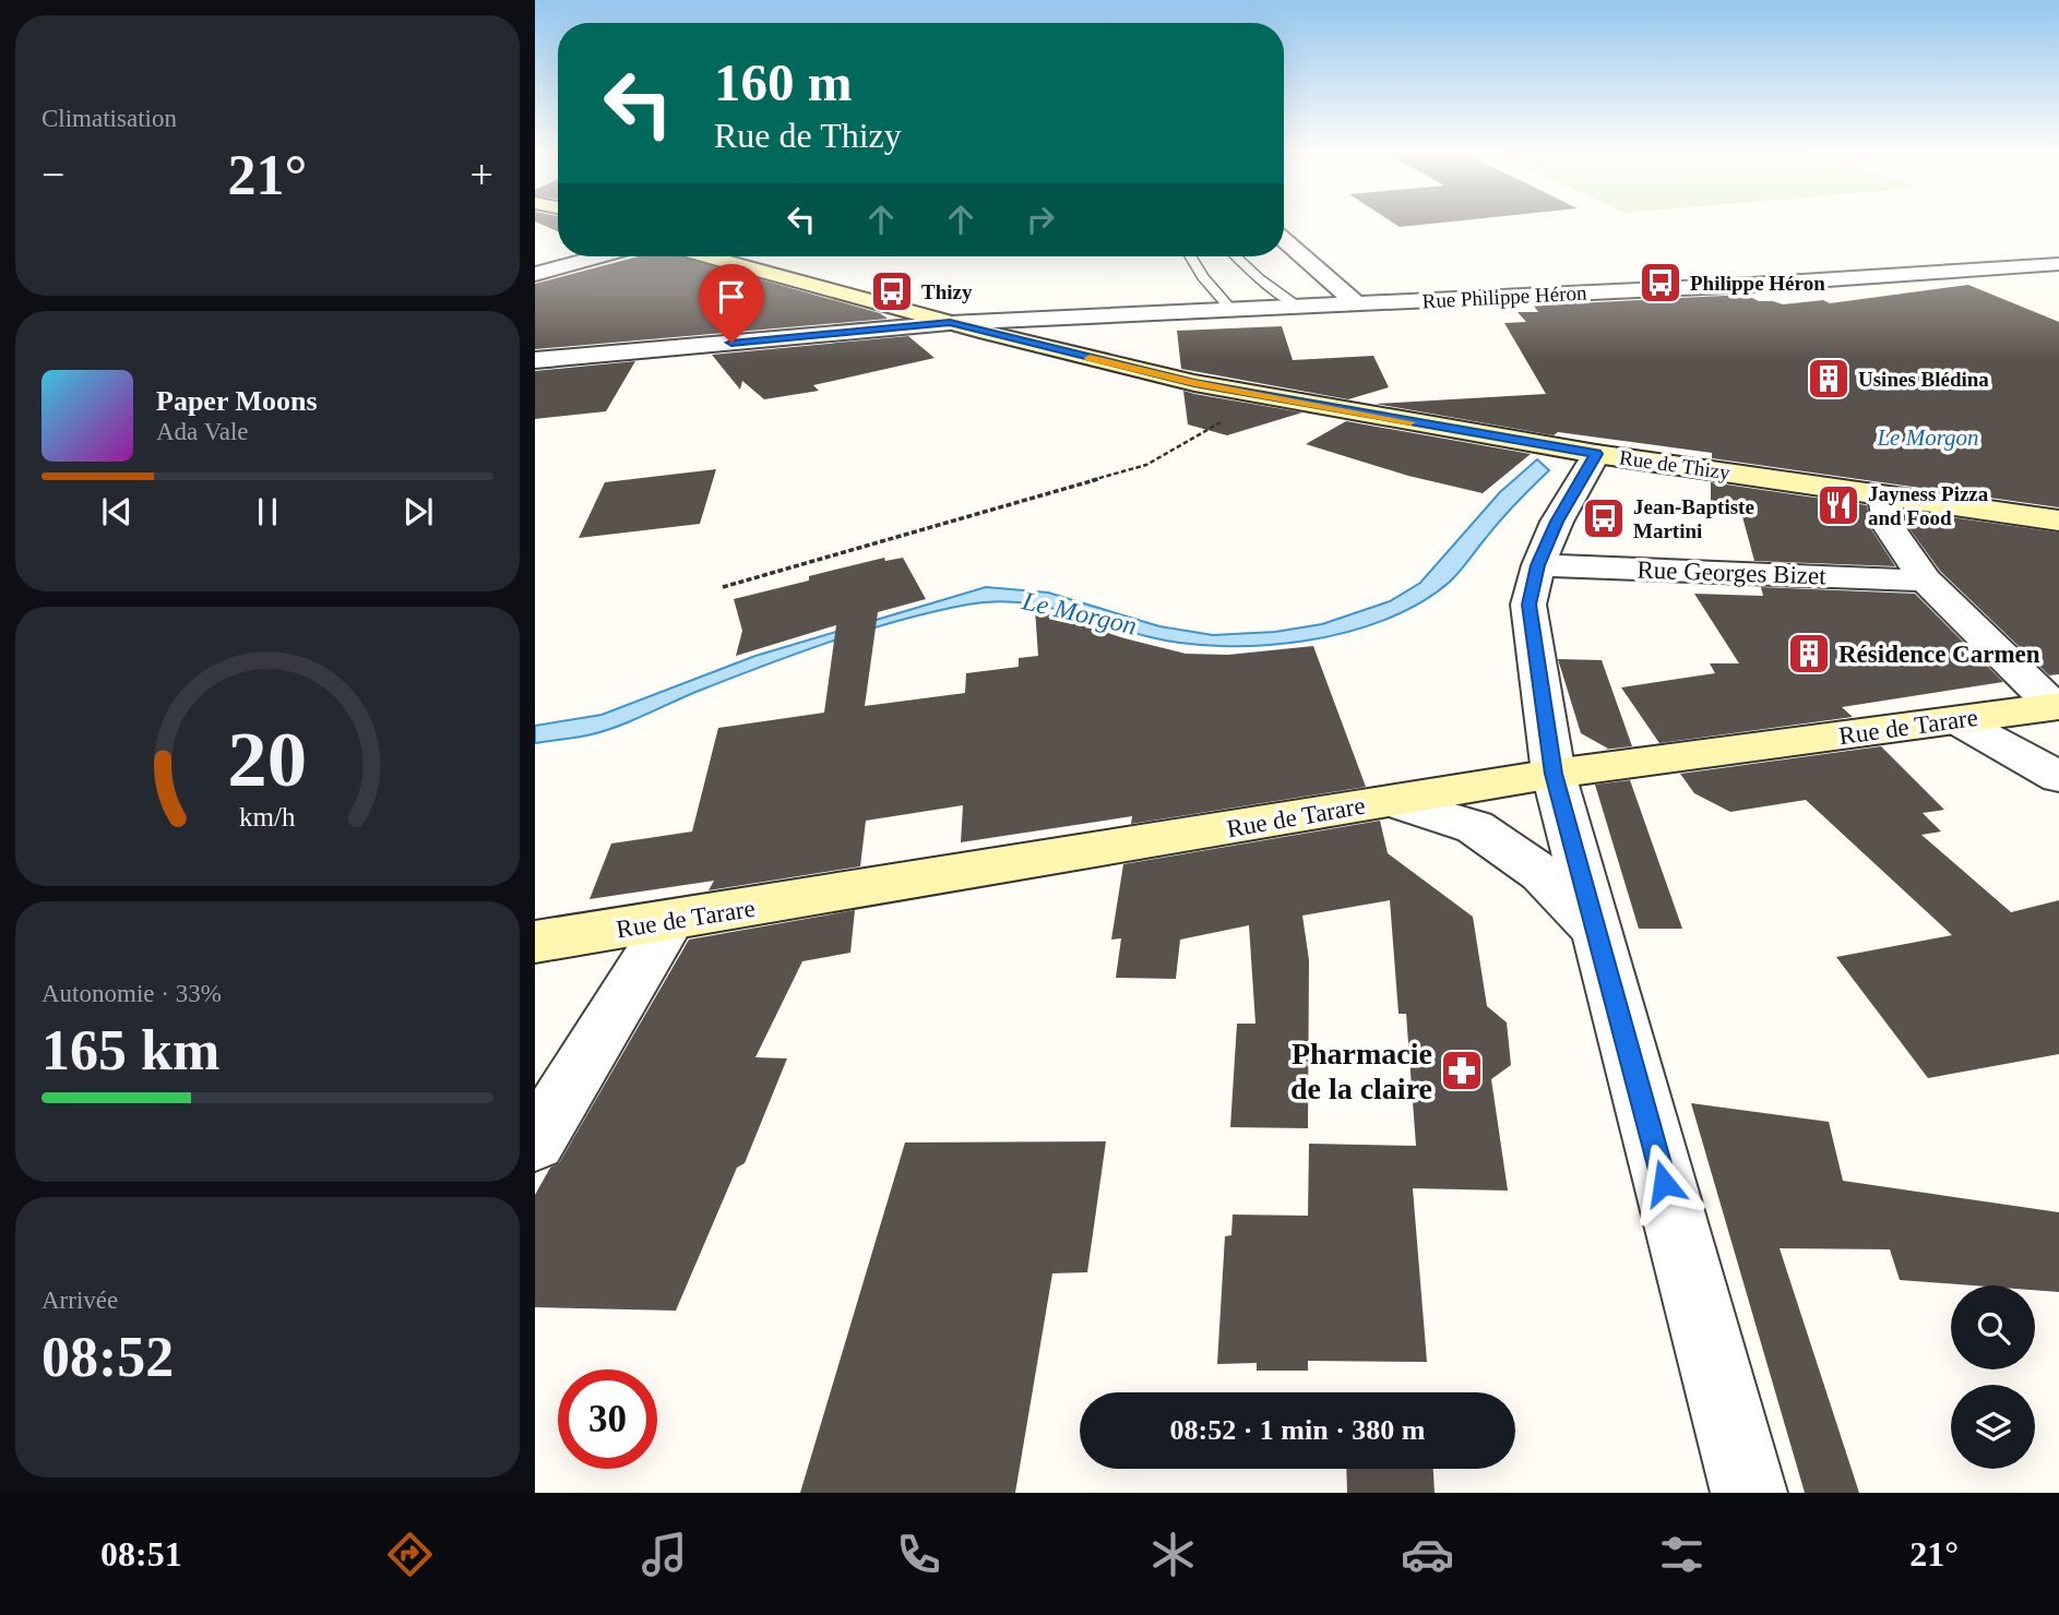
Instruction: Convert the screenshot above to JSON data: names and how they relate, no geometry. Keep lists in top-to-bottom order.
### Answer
{
  "streets": {
    "main road": ["Rue de Thizy", "Rue de Tarare"],
    "street": ["Rue Philippe Héron", "Rue Georges Bizet"]
  },
  "crossings": [
    ["Rue Philippe Héron", "Rue de Thizy"]
  ],
  "water": ["Le Morgon"],
  "places": {
    "bus stop": ["Philippe Héron", "Thizy", "Jean-Baptiste Martini"],
    "building": ["Usines Blédina", "Résidence Carmen"],
    "restaurant": ["Jayness Pizza and Food"],
    "pharmacy": ["Pharmacie de la claire"]
  },
  "page": {
    "tile": [
      "Climatisation",
      ["Autonomie · 33%", "165 km"],
      ["Arrivée", "08:52"]
    ],
    "turn": ["160 m", "Rue de Thizy"],
    "heat": ["−", "21°", "+"],
    "song": ["Paper Moons", "Ada Vale"],
    "limit": "30",
    "trip": "08:52 · 1 min · 380 m",
    "tabs": ["08:51", "21°"],
    "gauge": ["20", "km/h"]
  }
}
